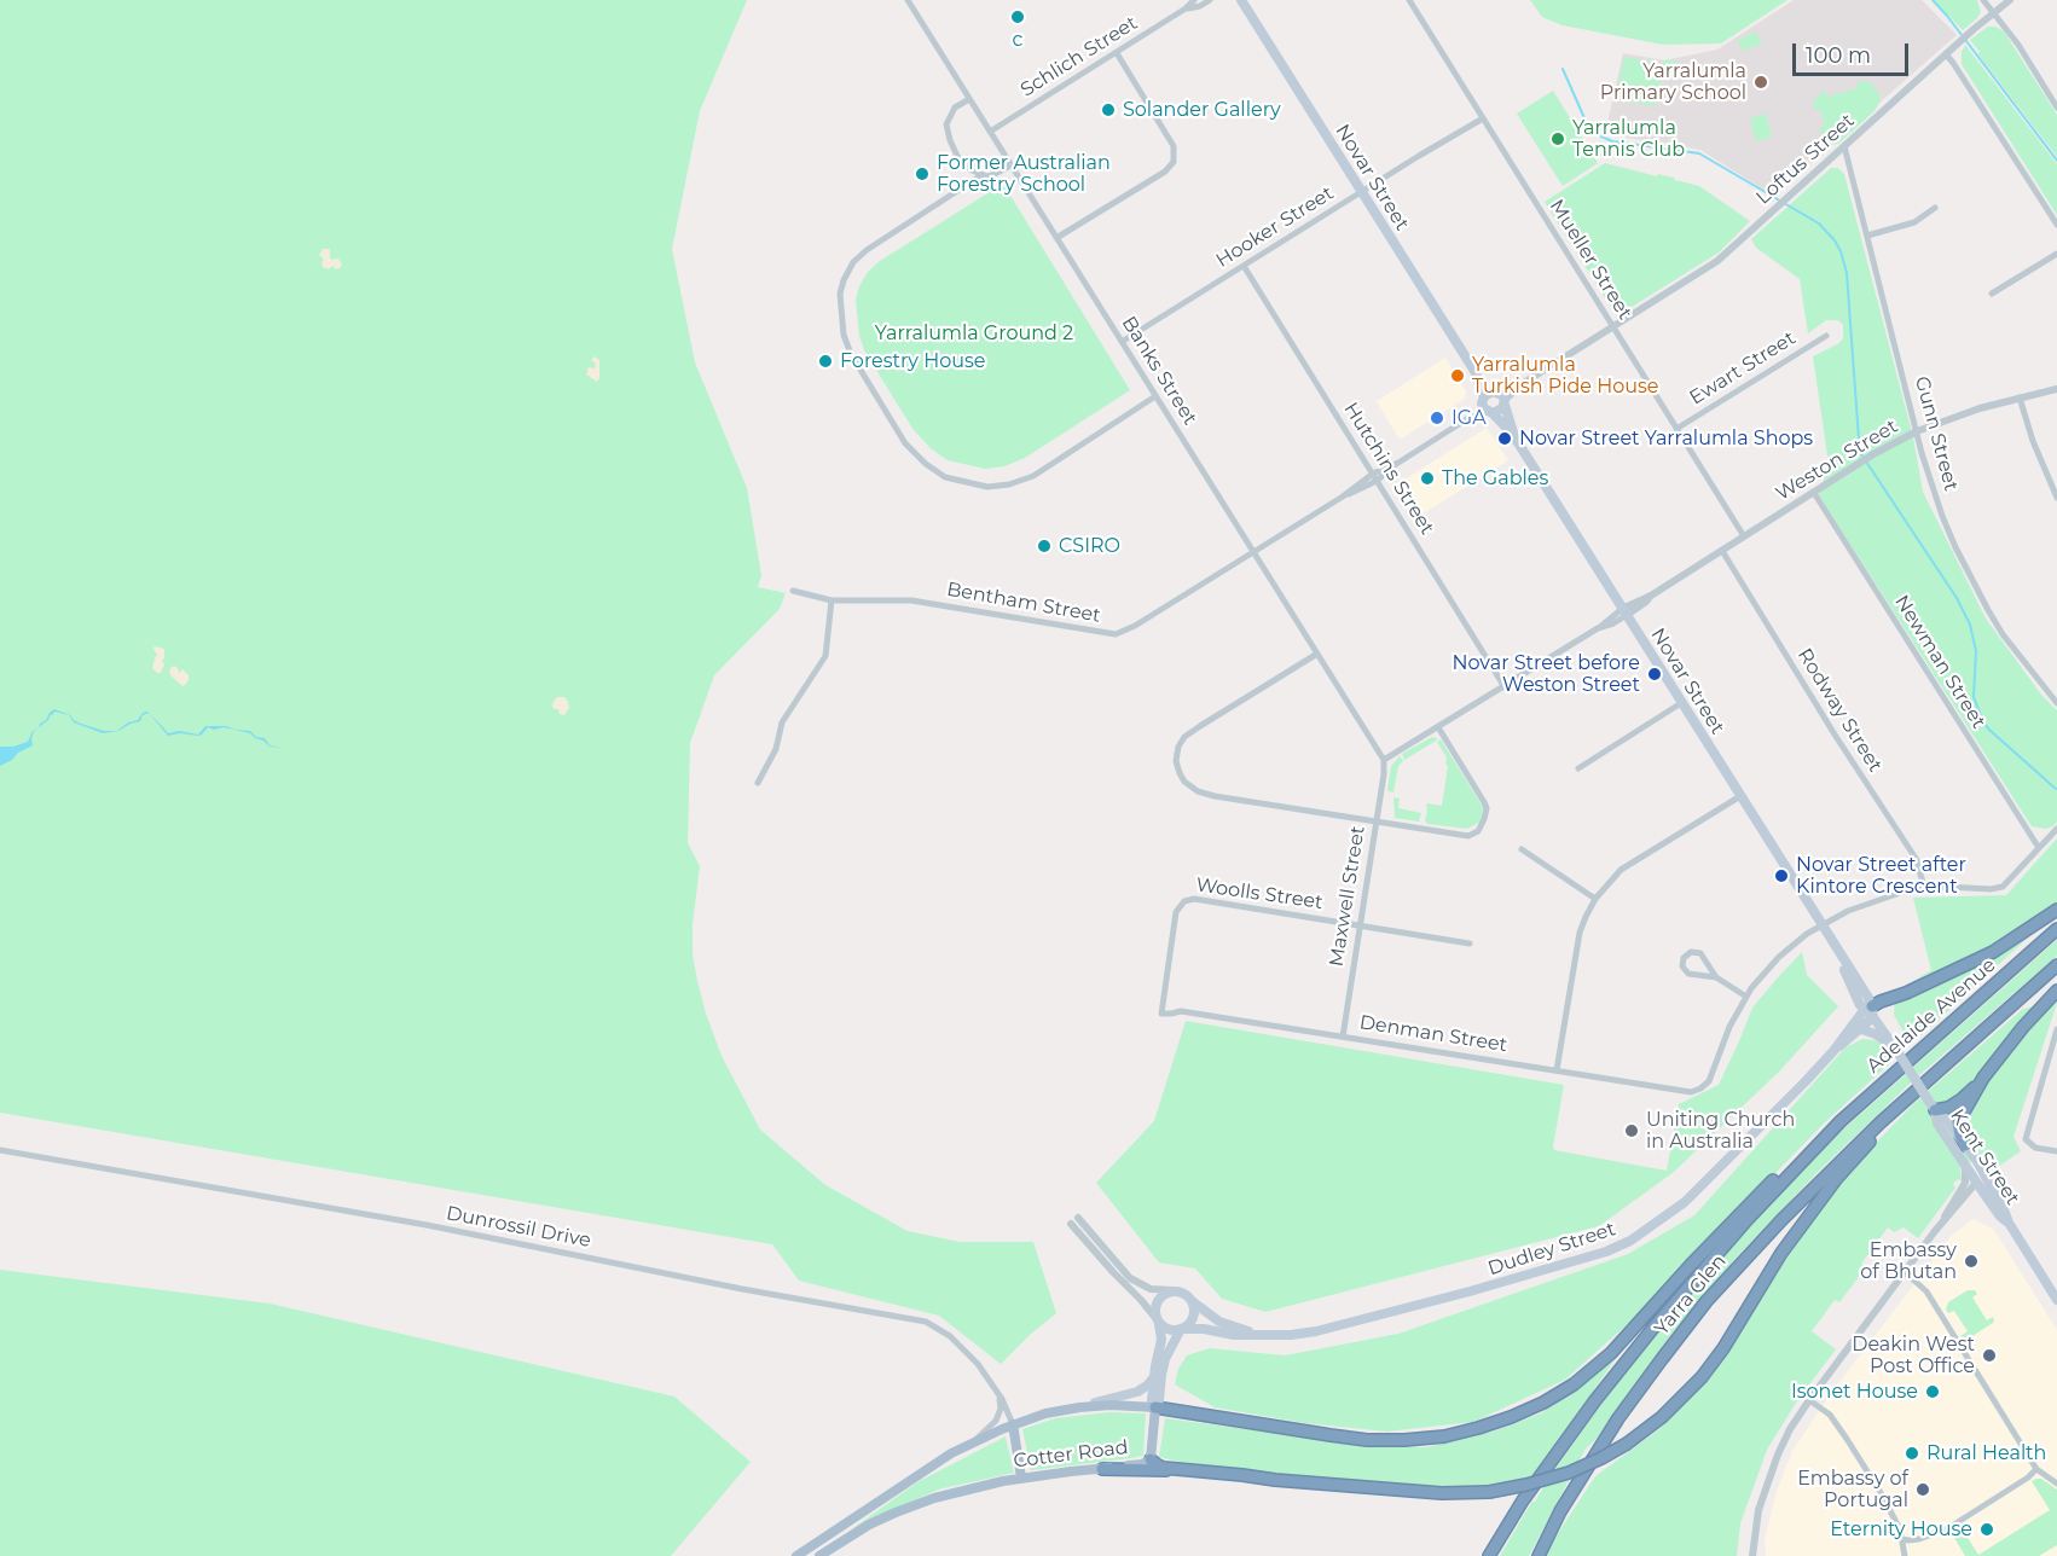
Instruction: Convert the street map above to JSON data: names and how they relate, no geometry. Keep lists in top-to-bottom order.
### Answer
{
  "streets": {
    "highway": ["Adelaide Avenue", "Yarra Glen"],
    "main road": [
      "Novar Street",
      "Kent Street",
      "Dudley Street",
      "Cotter Road"
    ],
    "street": [
      "Schlich Street",
      "Loftus Street",
      "Hooker Street",
      "Mueller Street",
      "Ewart Street",
      "Banks Street",
      "Gunn Street",
      "Weston Street",
      "Hutchins Street",
      "Bentham Street",
      "Newman Street",
      "Rodway Street",
      "Woolls Street",
      "Maxwell Street",
      "Denman Street",
      "Dunrossil Drive"
    ]
  },
  "crossings": [
    ["Schlich Street", "Banks Street"],
    ["Loftus Street", "Mueller Street"],
    ["Loftus Street", "Gunn Street"],
    ["Loftus Street", "Bentham Street"],
    ["Novar Street", "Hooker Street"],
    ["Novar Street", "Weston Street"],
    ["Novar Street", "Bentham Street"],
    ["Novar Street", "Kent Street"],
    ["Novar Street", "Dudley Street"],
    ["Hooker Street", "Mueller Street"],
    ["Hooker Street", "Banks Street"],
    ["Hooker Street", "Hutchins Street"],
    ["Mueller Street", "Ewart Street"],
    ["Mueller Street", "Weston Street"],
    ["Mueller Street", "Bentham Street"],
    ["Banks Street", "Weston Street"],
    ["Banks Street", "Bentham Street"],
    ["Banks Street", "Maxwell Street"],
    ["Gunn Street", "Weston Street"],
    ["Weston Street", "Hutchins Street"],
    ["Weston Street", "Newman Street"],
    ["Weston Street", "Rodway Street"],
    ["Weston Street", "Maxwell Street"],
    ["Hutchins Street", "Bentham Street"],
    ["Woolls Street", "Maxwell Street"],
    ["Woolls Street", "Denman Street"],
    ["Maxwell Street", "Denman Street"],
    ["Adelaide Avenue", "Yarra Glen"],
    ["Kent Street", "Dudley Street"],
    ["Dunrossil Drive", "Cotter Road"]
  ],
  "parks": ["Yarralumla Ground 2"],
  "places": [
    "c",
    "Yarralumla Primary School",
    "Solander Gallery",
    "Yarralumla Tennis Club",
    "Former Australian Forestry School",
    "Forestry House",
    "Yarralumla Turkish Pide House",
    "IGA",
    "Novar Street Yarralumla Shops",
    "The Gables",
    "CSIRO",
    "Novar Street before Weston Street",
    "Novar Street after Kintore Crescent",
    "Uniting Church in Australia",
    "Embassy of Bhutan",
    "Deakin West Post Office",
    "Isonet House",
    "Rural Health",
    "Embassy of Portugal",
    "Eternity House"
  ],
  "scale_bar": "100 m"
}
